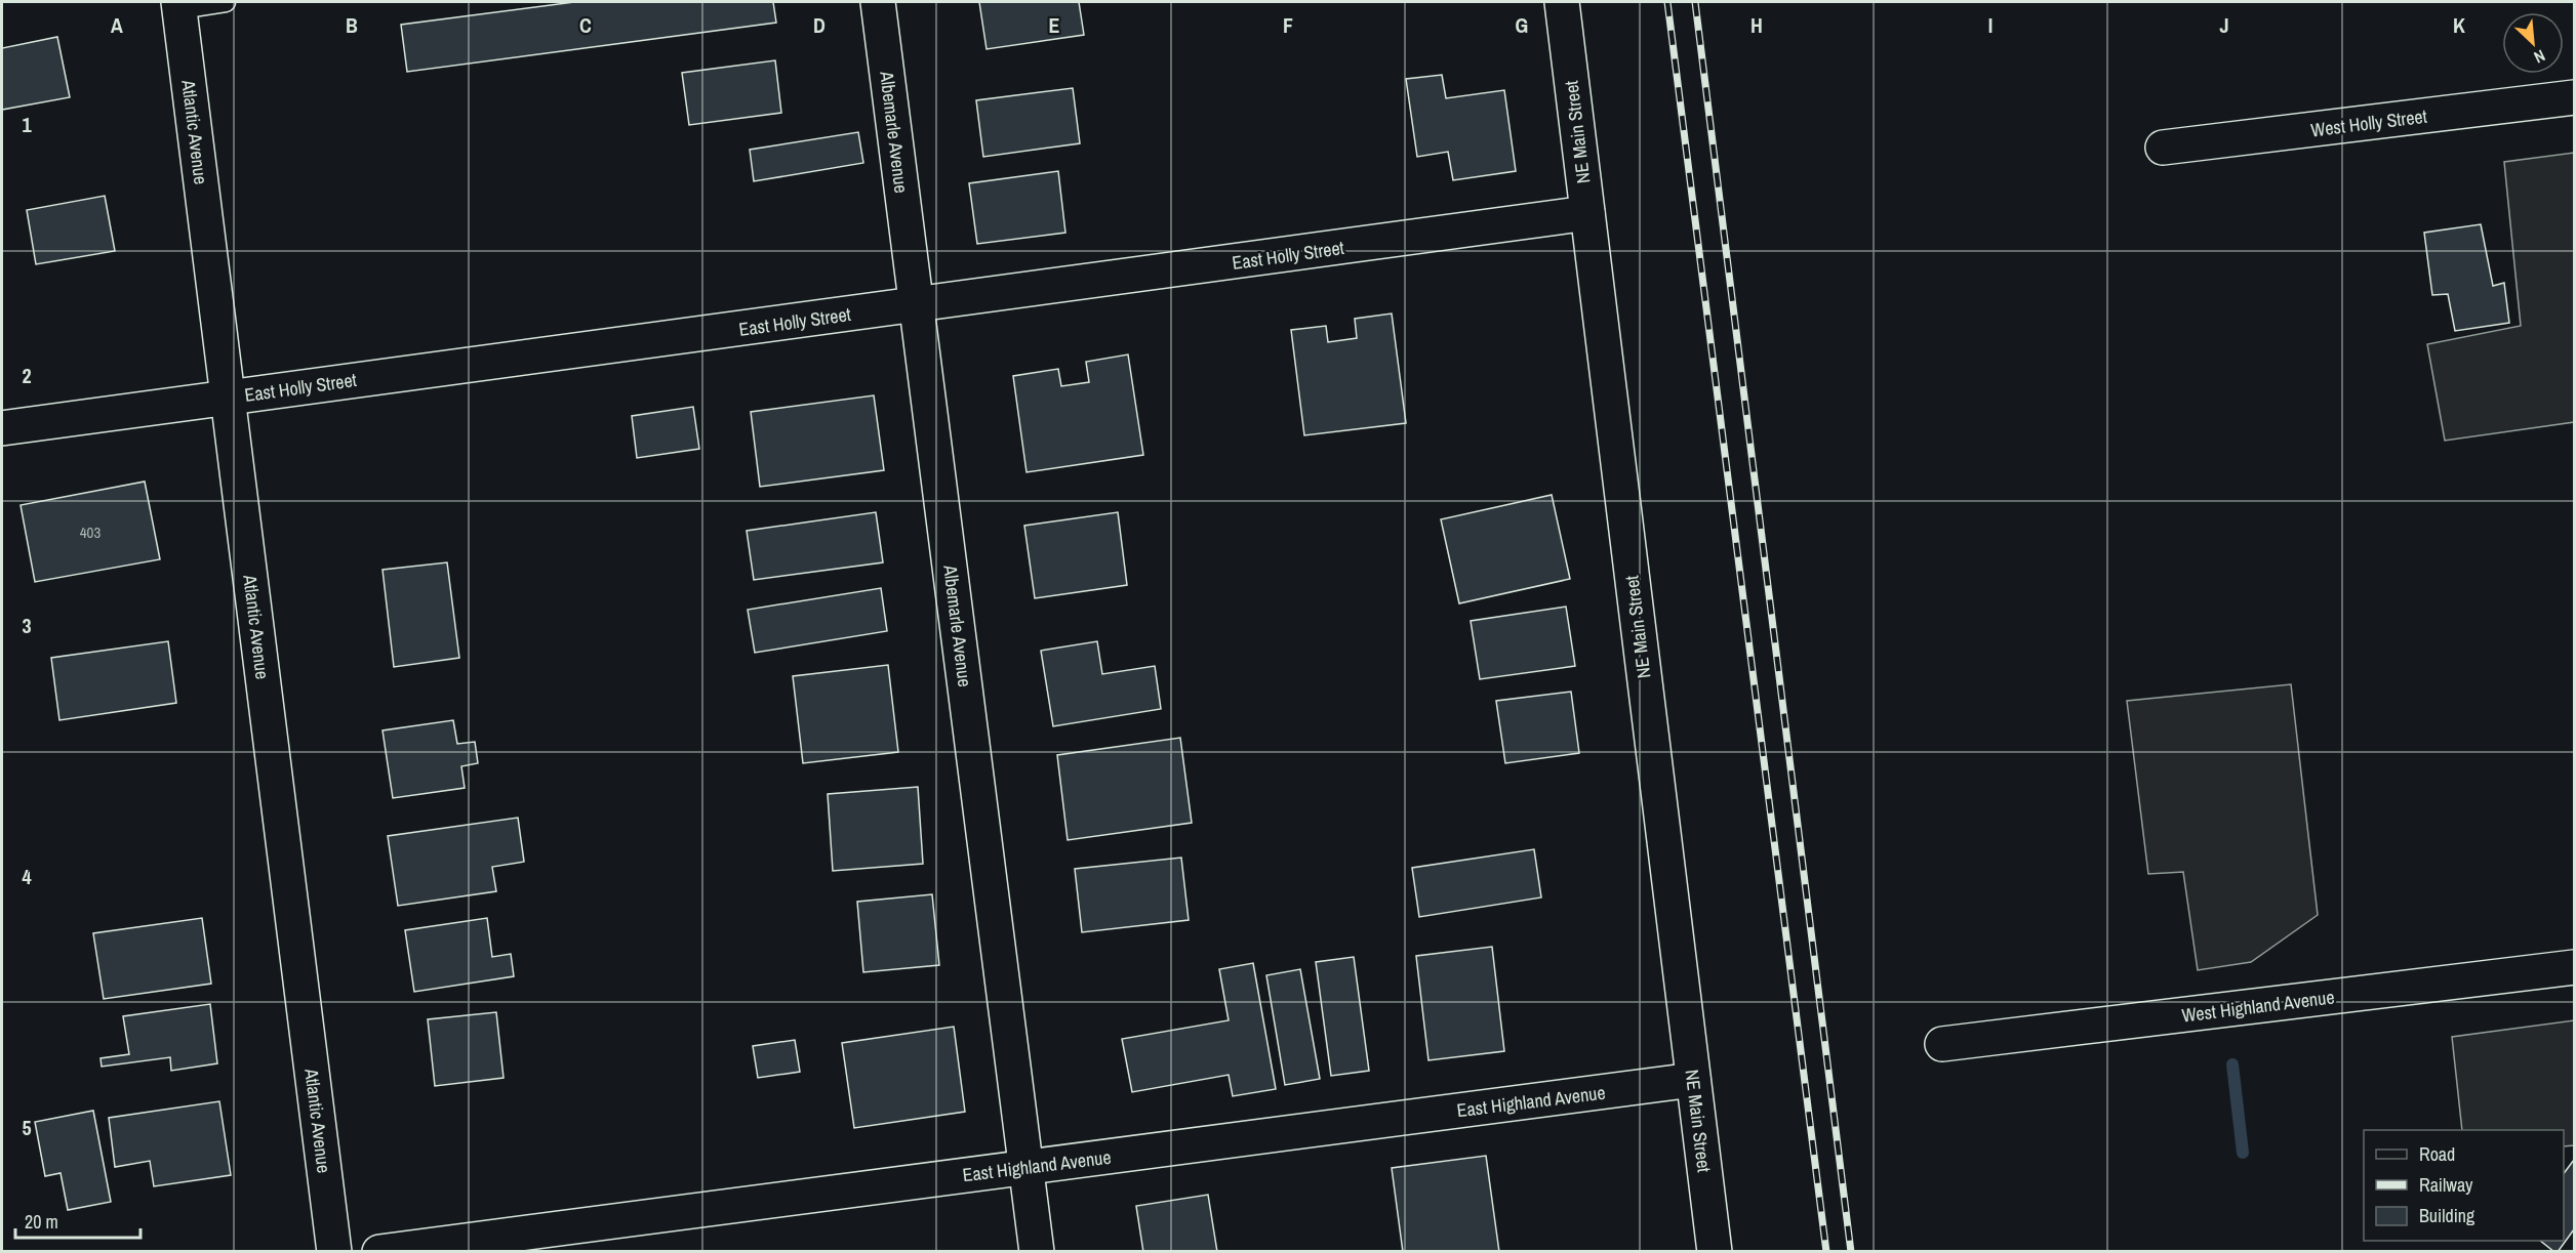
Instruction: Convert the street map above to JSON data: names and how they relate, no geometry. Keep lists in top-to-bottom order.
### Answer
{
  "streets": {
    "street": [
      "West Holly Street",
      "Atlantic Avenue",
      "Albemarle Avenue",
      "NE Main Street",
      "East Holly Street",
      "West Highland Avenue",
      "East Highland Avenue"
    ]
  },
  "crossings": [
    ["Atlantic Avenue", "East Holly Street"],
    ["Albemarle Avenue", "East Holly Street"],
    ["Albemarle Avenue", "East Highland Avenue"],
    ["NE Main Street", "East Holly Street"],
    ["NE Main Street", "East Highland Avenue"]
  ],
  "house_numbers": ["403"],
  "legend": ["Road", "Railway", "Building"],
  "scale_bar": "20 m",
  "north": "bottom right",
  "grid": {
    "columns": [
      "A",
      "B",
      "C",
      "D",
      "E",
      "F",
      "G",
      "H",
      "I",
      "J",
      "K"
    ],
    "rows": [
      "1",
      "2",
      "3",
      "4",
      "5"
    ]
  }
}
